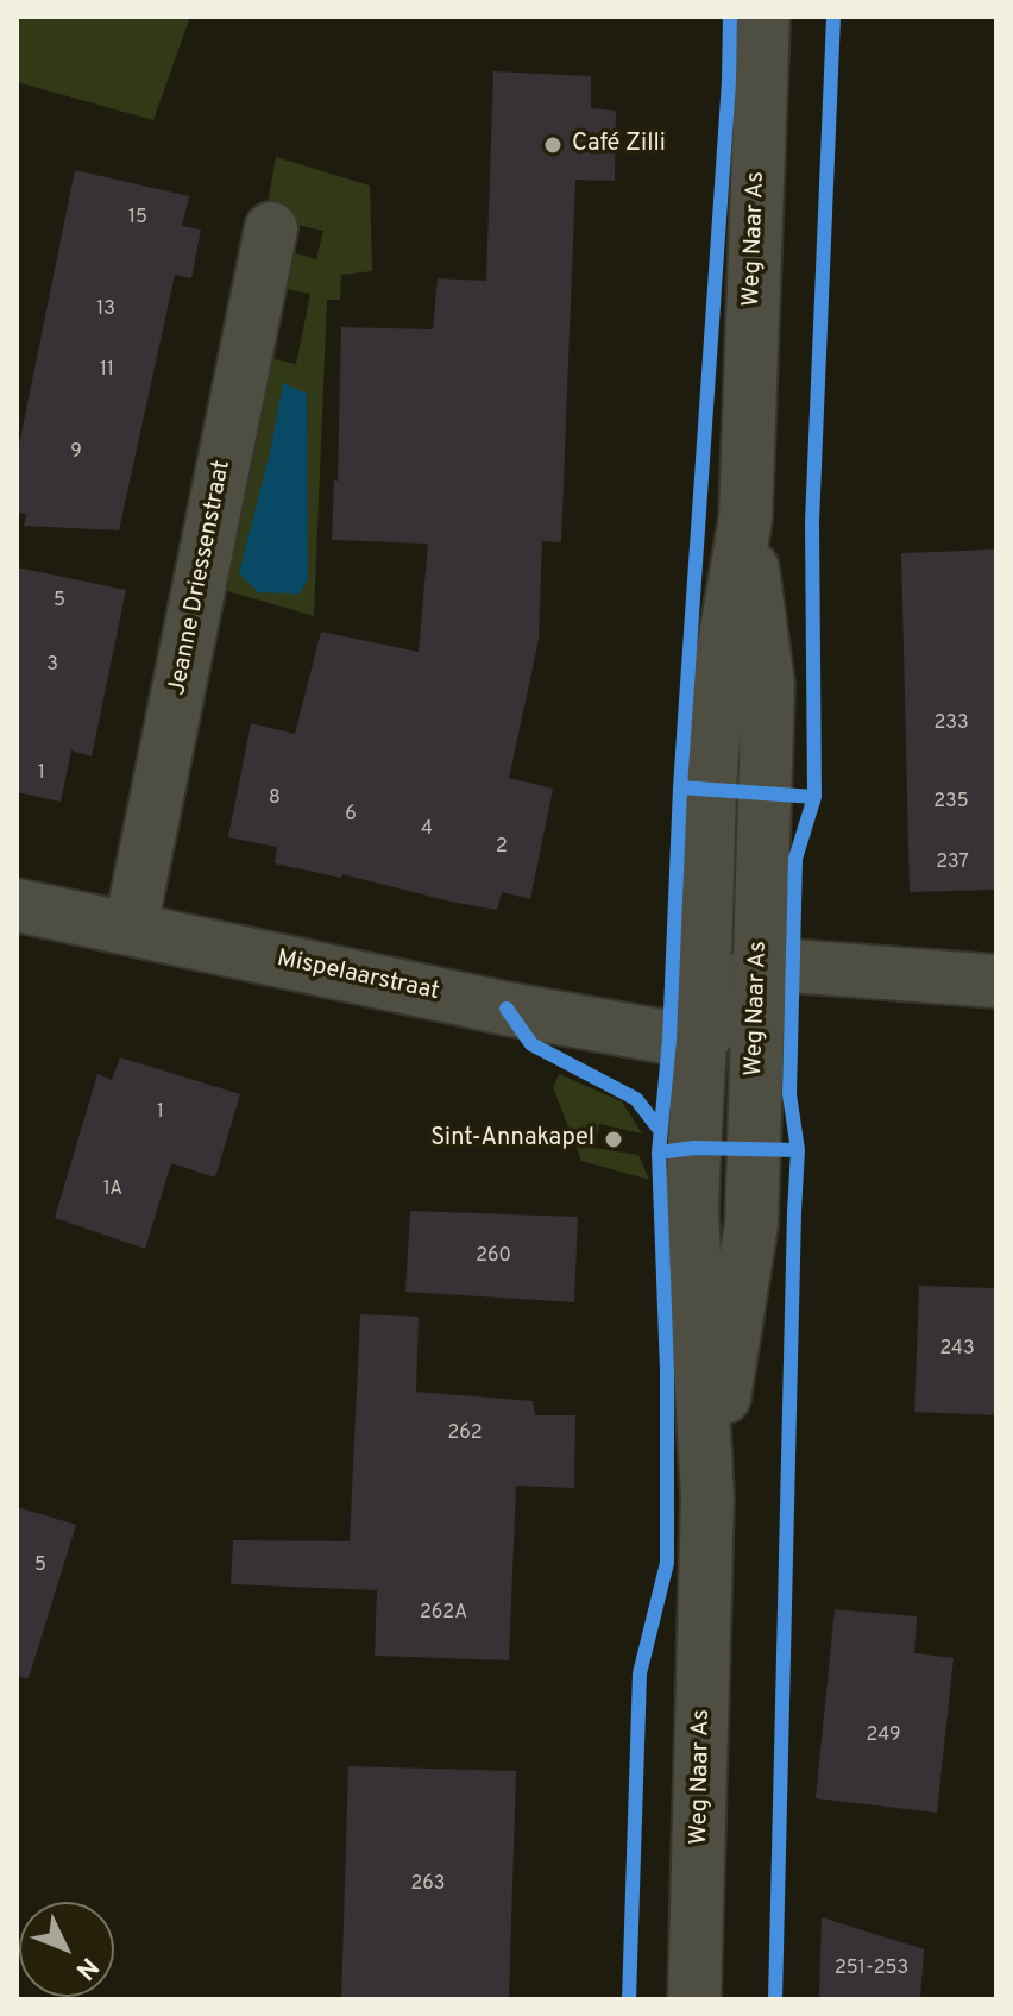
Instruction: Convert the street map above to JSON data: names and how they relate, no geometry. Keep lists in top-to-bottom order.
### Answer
{
  "streets": {
    "main road": ["Weg Naar As", "Jeanne Driessenstraat", "Mispelaarstraat"]
  },
  "crossings": [
    ["Weg Naar As", "Mispelaarstraat"],
    ["Jeanne Driessenstraat", "Mispelaarstraat"]
  ],
  "places": ["Café Zilli", "Sint-Annakapel"],
  "house_numbers": [
    "15",
    "13",
    "11",
    "9",
    "5",
    "3",
    "233",
    "1",
    "8",
    "235",
    "6",
    "4",
    "2",
    "237",
    "1",
    "1A",
    "260",
    "243",
    "262",
    "5",
    "262A",
    "249",
    "263",
    "251-253"
  ],
  "north": "bottom right"
}
